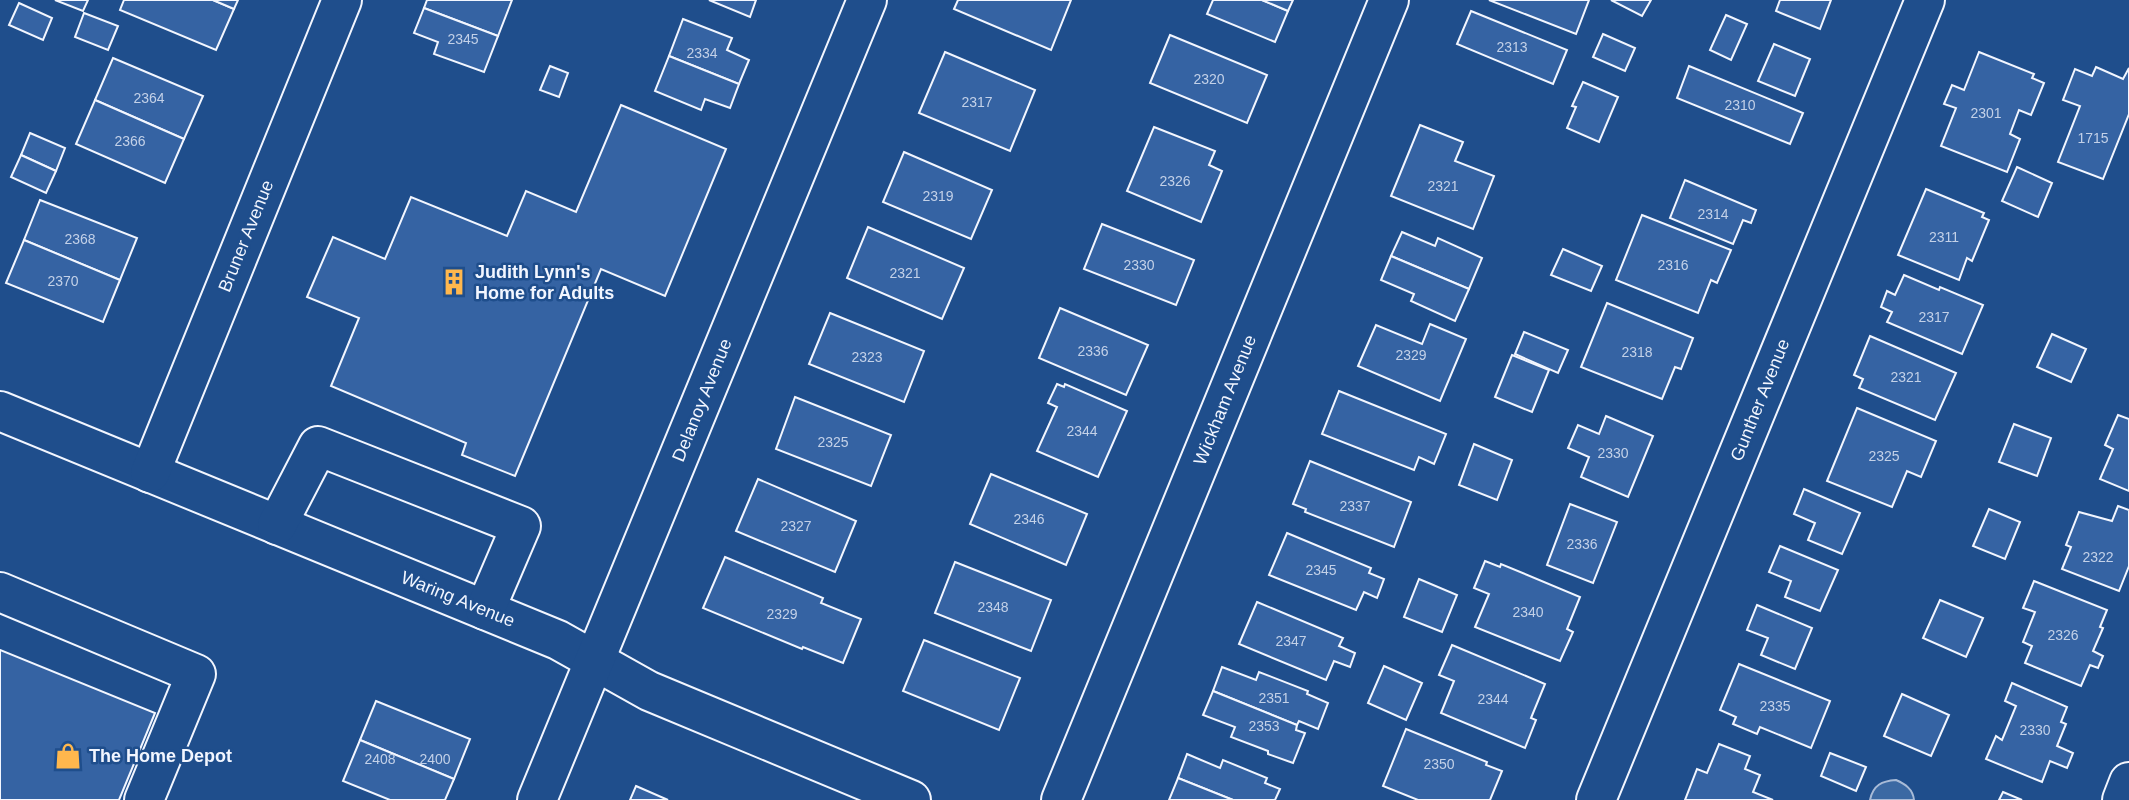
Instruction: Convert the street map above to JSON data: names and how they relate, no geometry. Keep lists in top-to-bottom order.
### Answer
{
  "streets": {
    "street": [
      "Bruner Avenue",
      "Delanoy Avenue",
      "Wickham Avenue",
      "Gunther Avenue",
      "Waring Avenue"
    ]
  },
  "crossings": [
    ["Bruner Avenue", "Waring Avenue"],
    ["Delanoy Avenue", "Waring Avenue"]
  ],
  "places": {
    "building": ["Judith Lynn's Home for Adults"],
    "shop": ["The Home Depot"]
  },
  "house_numbers": [
    "2345",
    "2313",
    "2334",
    "2320",
    "2364",
    "2317",
    "2310",
    "2301",
    "1715",
    "2366",
    "2326",
    "2321",
    "2319",
    "2314",
    "2311",
    "2368",
    "2330",
    "2316",
    "2321",
    "2370",
    "2317",
    "2336",
    "2318",
    "2329",
    "2323",
    "2321",
    "2344",
    "2325",
    "2330",
    "2325",
    "2337",
    "2346",
    "2327",
    "2336",
    "2322",
    "2345",
    "2348",
    "2340",
    "2329",
    "2326",
    "2347",
    "2351",
    "2344",
    "2335",
    "2353",
    "2330",
    "2408",
    "2400",
    "2350"
  ]
}
